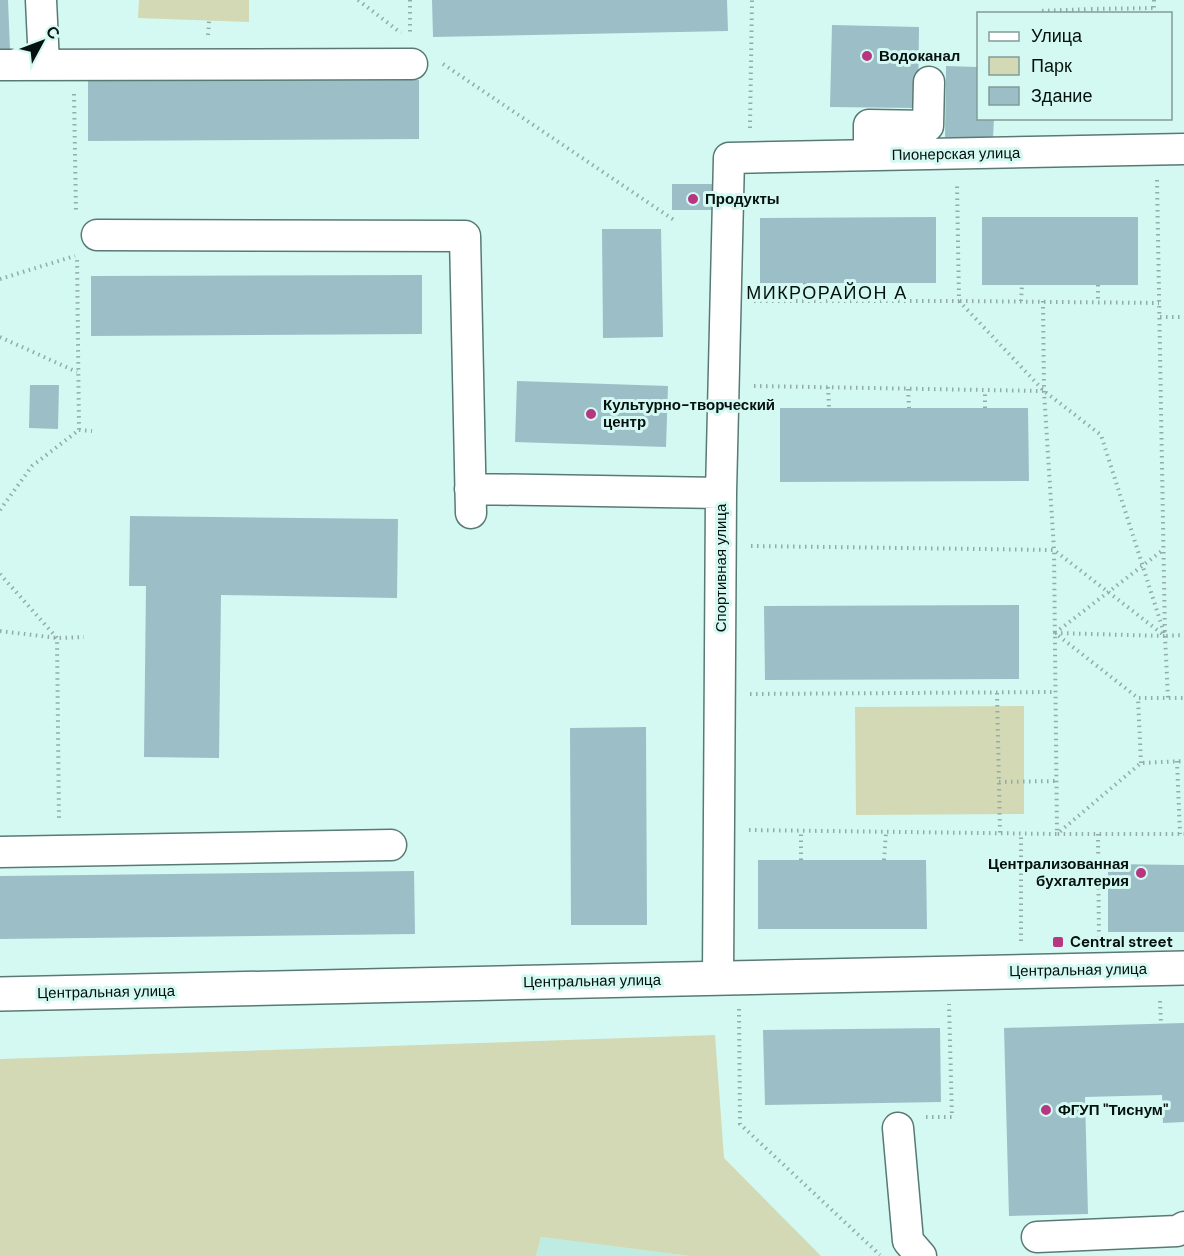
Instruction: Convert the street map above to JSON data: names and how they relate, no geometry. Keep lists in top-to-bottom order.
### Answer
{
  "streets": {
    "main road": ["Центральная улица"],
    "street": ["Пионерская улица", "Спортивная улица"]
  },
  "crossings": [
    ["Пионерская улица", "Спортивная улица"],
    ["Спортивная улица", "Центральная улица"]
  ],
  "districts": ["МИКРОРАЙОН А"],
  "places": {
    "other": [
      "Водоканал",
      "Продукты",
      "Культурно-творческий центр",
      "Централизованная бухгалтерия",
      "ФГУП \"Тиснум\""
    ],
    "transit": ["Central street"]
  },
  "legend": ["Улица", "Парк", "Здание"],
  "north": "top right"
}
